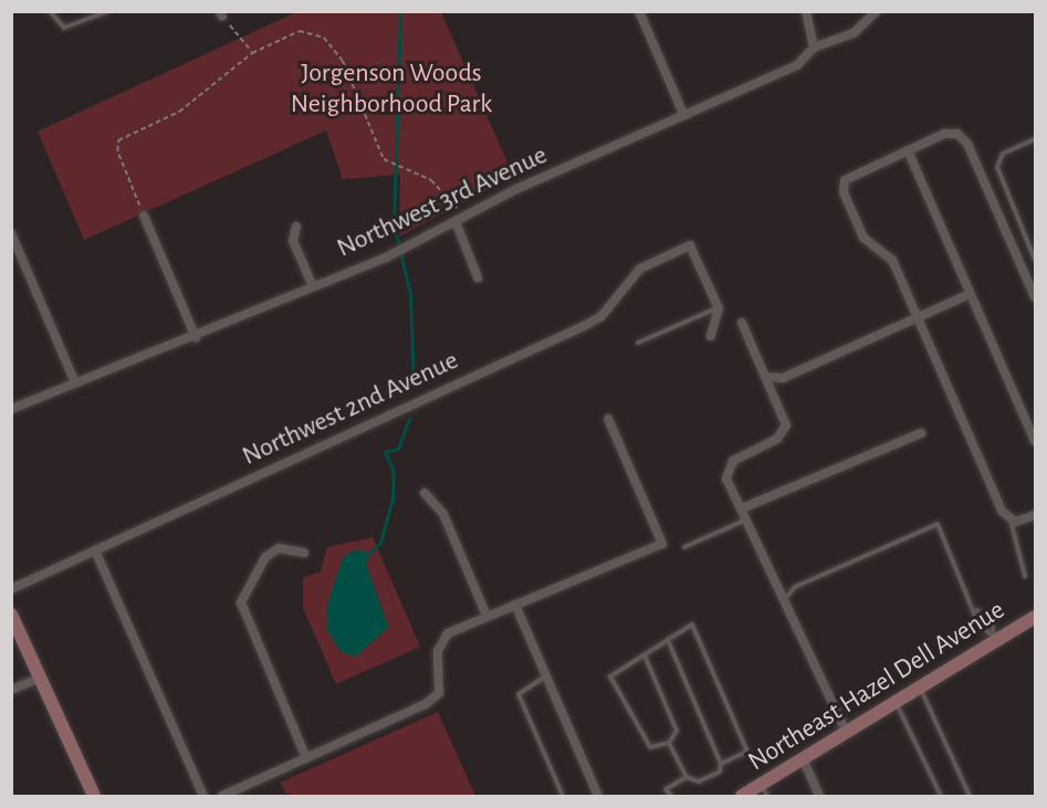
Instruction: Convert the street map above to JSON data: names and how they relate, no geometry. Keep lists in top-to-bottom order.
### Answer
{
  "streets": {
    "main road": ["Northeast Hazel Dell Avenue"],
    "street": ["Northwest 3rd Avenue", "Northwest 2nd Avenue"]
  },
  "parks": ["Jorgenson Woods Neighborhood Park"]
}
